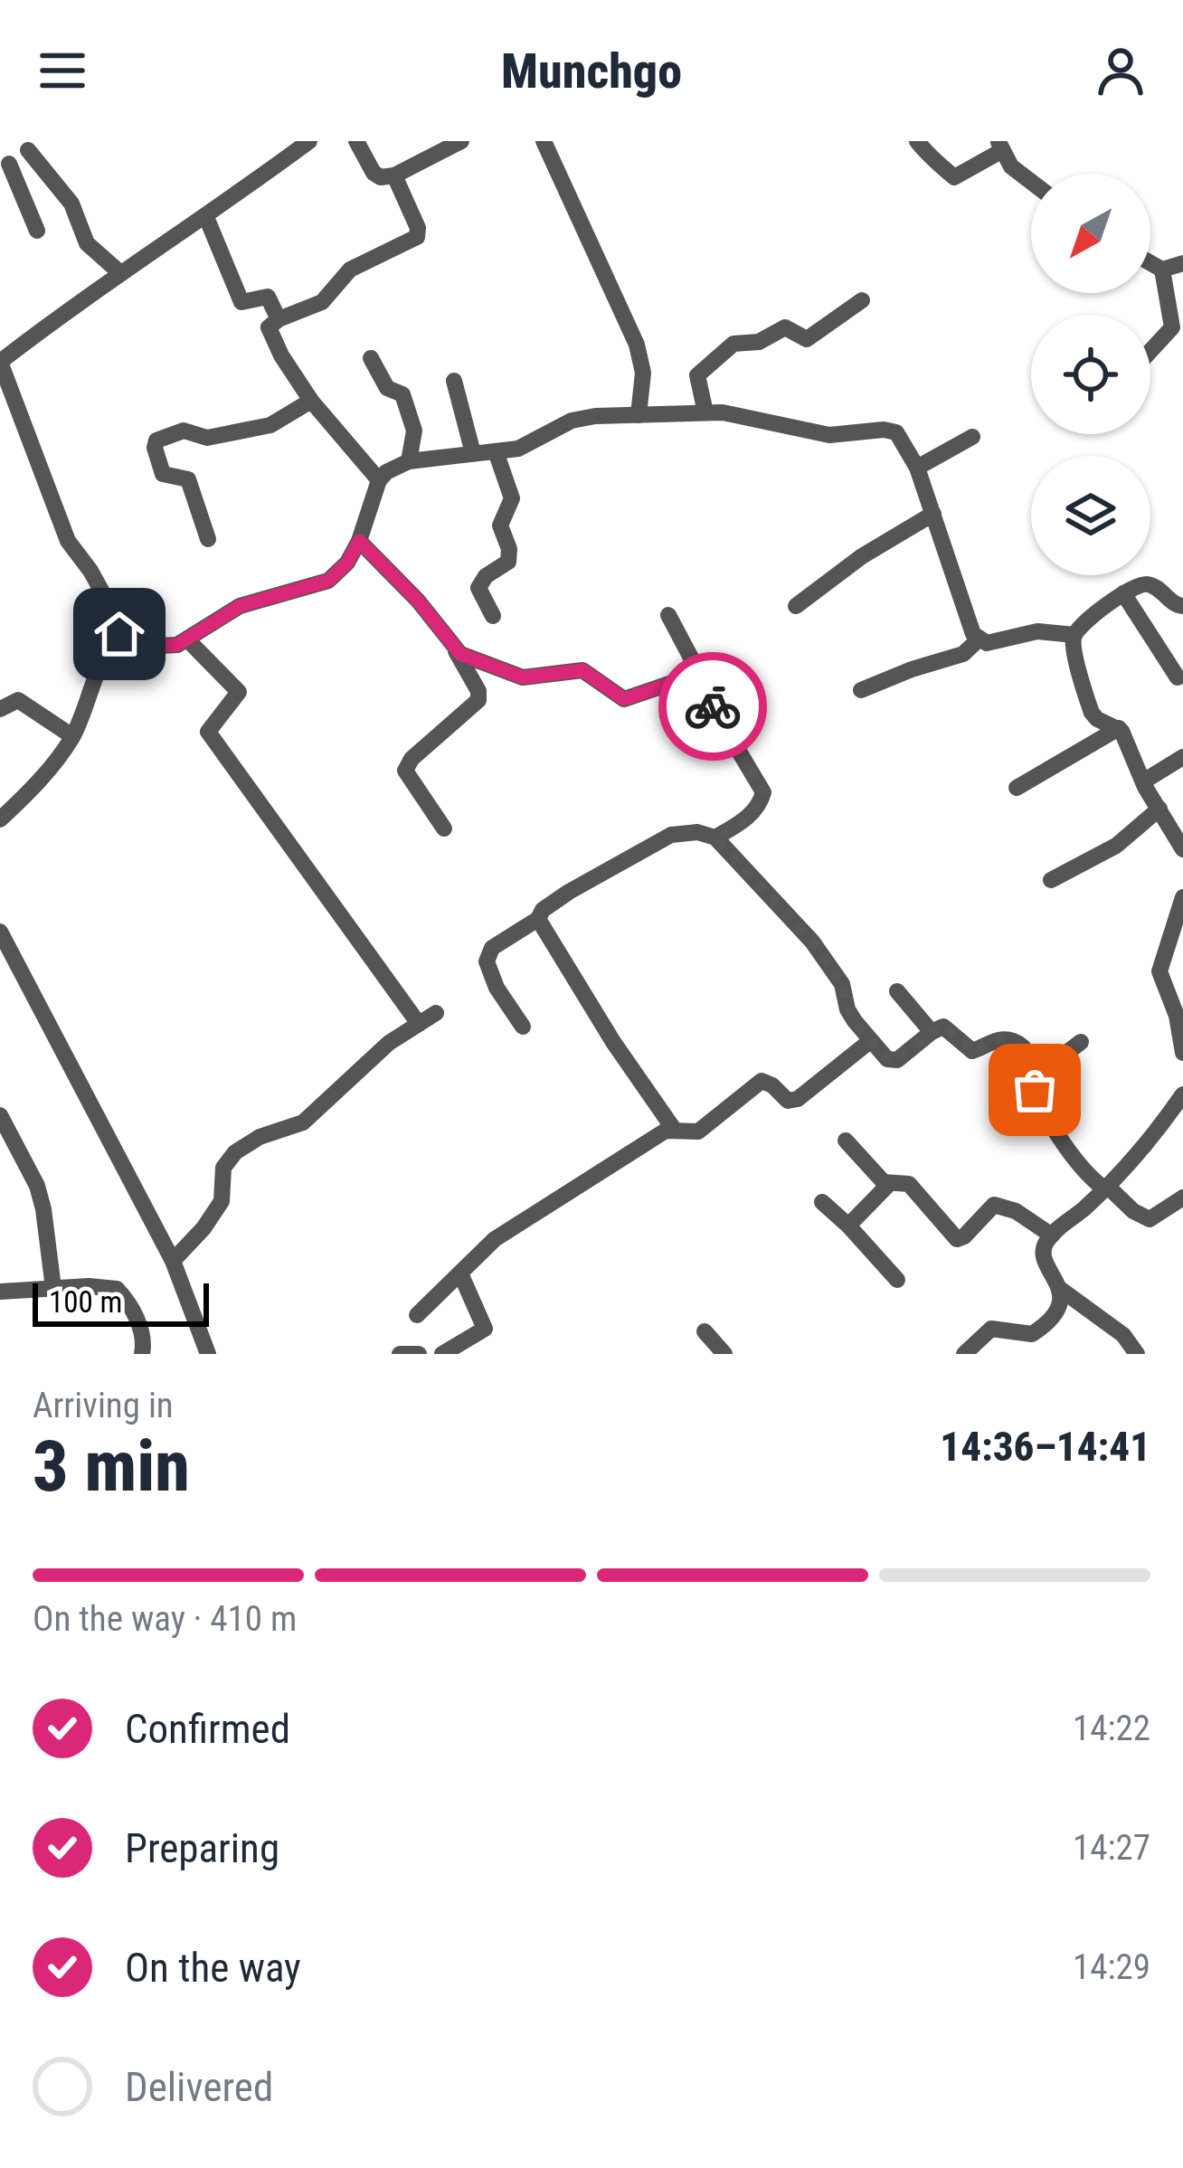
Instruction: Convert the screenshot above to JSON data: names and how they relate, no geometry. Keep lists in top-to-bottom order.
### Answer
{
  "scale_bar": "100 m",
  "north": "bottom left",
  "page": {
    "header": "Munchgo",
    "scale": "100 m",
    "heading": ["3 min", "Arriving in", "14:36–14:41"],
    "bar": "On the way · 410 m",
    "list": [
      ["Confirmed", "14:22"],
      ["Preparing", "14:27"],
      ["On the way", "14:29"],
      "Delivered"
    ]
  }
}
